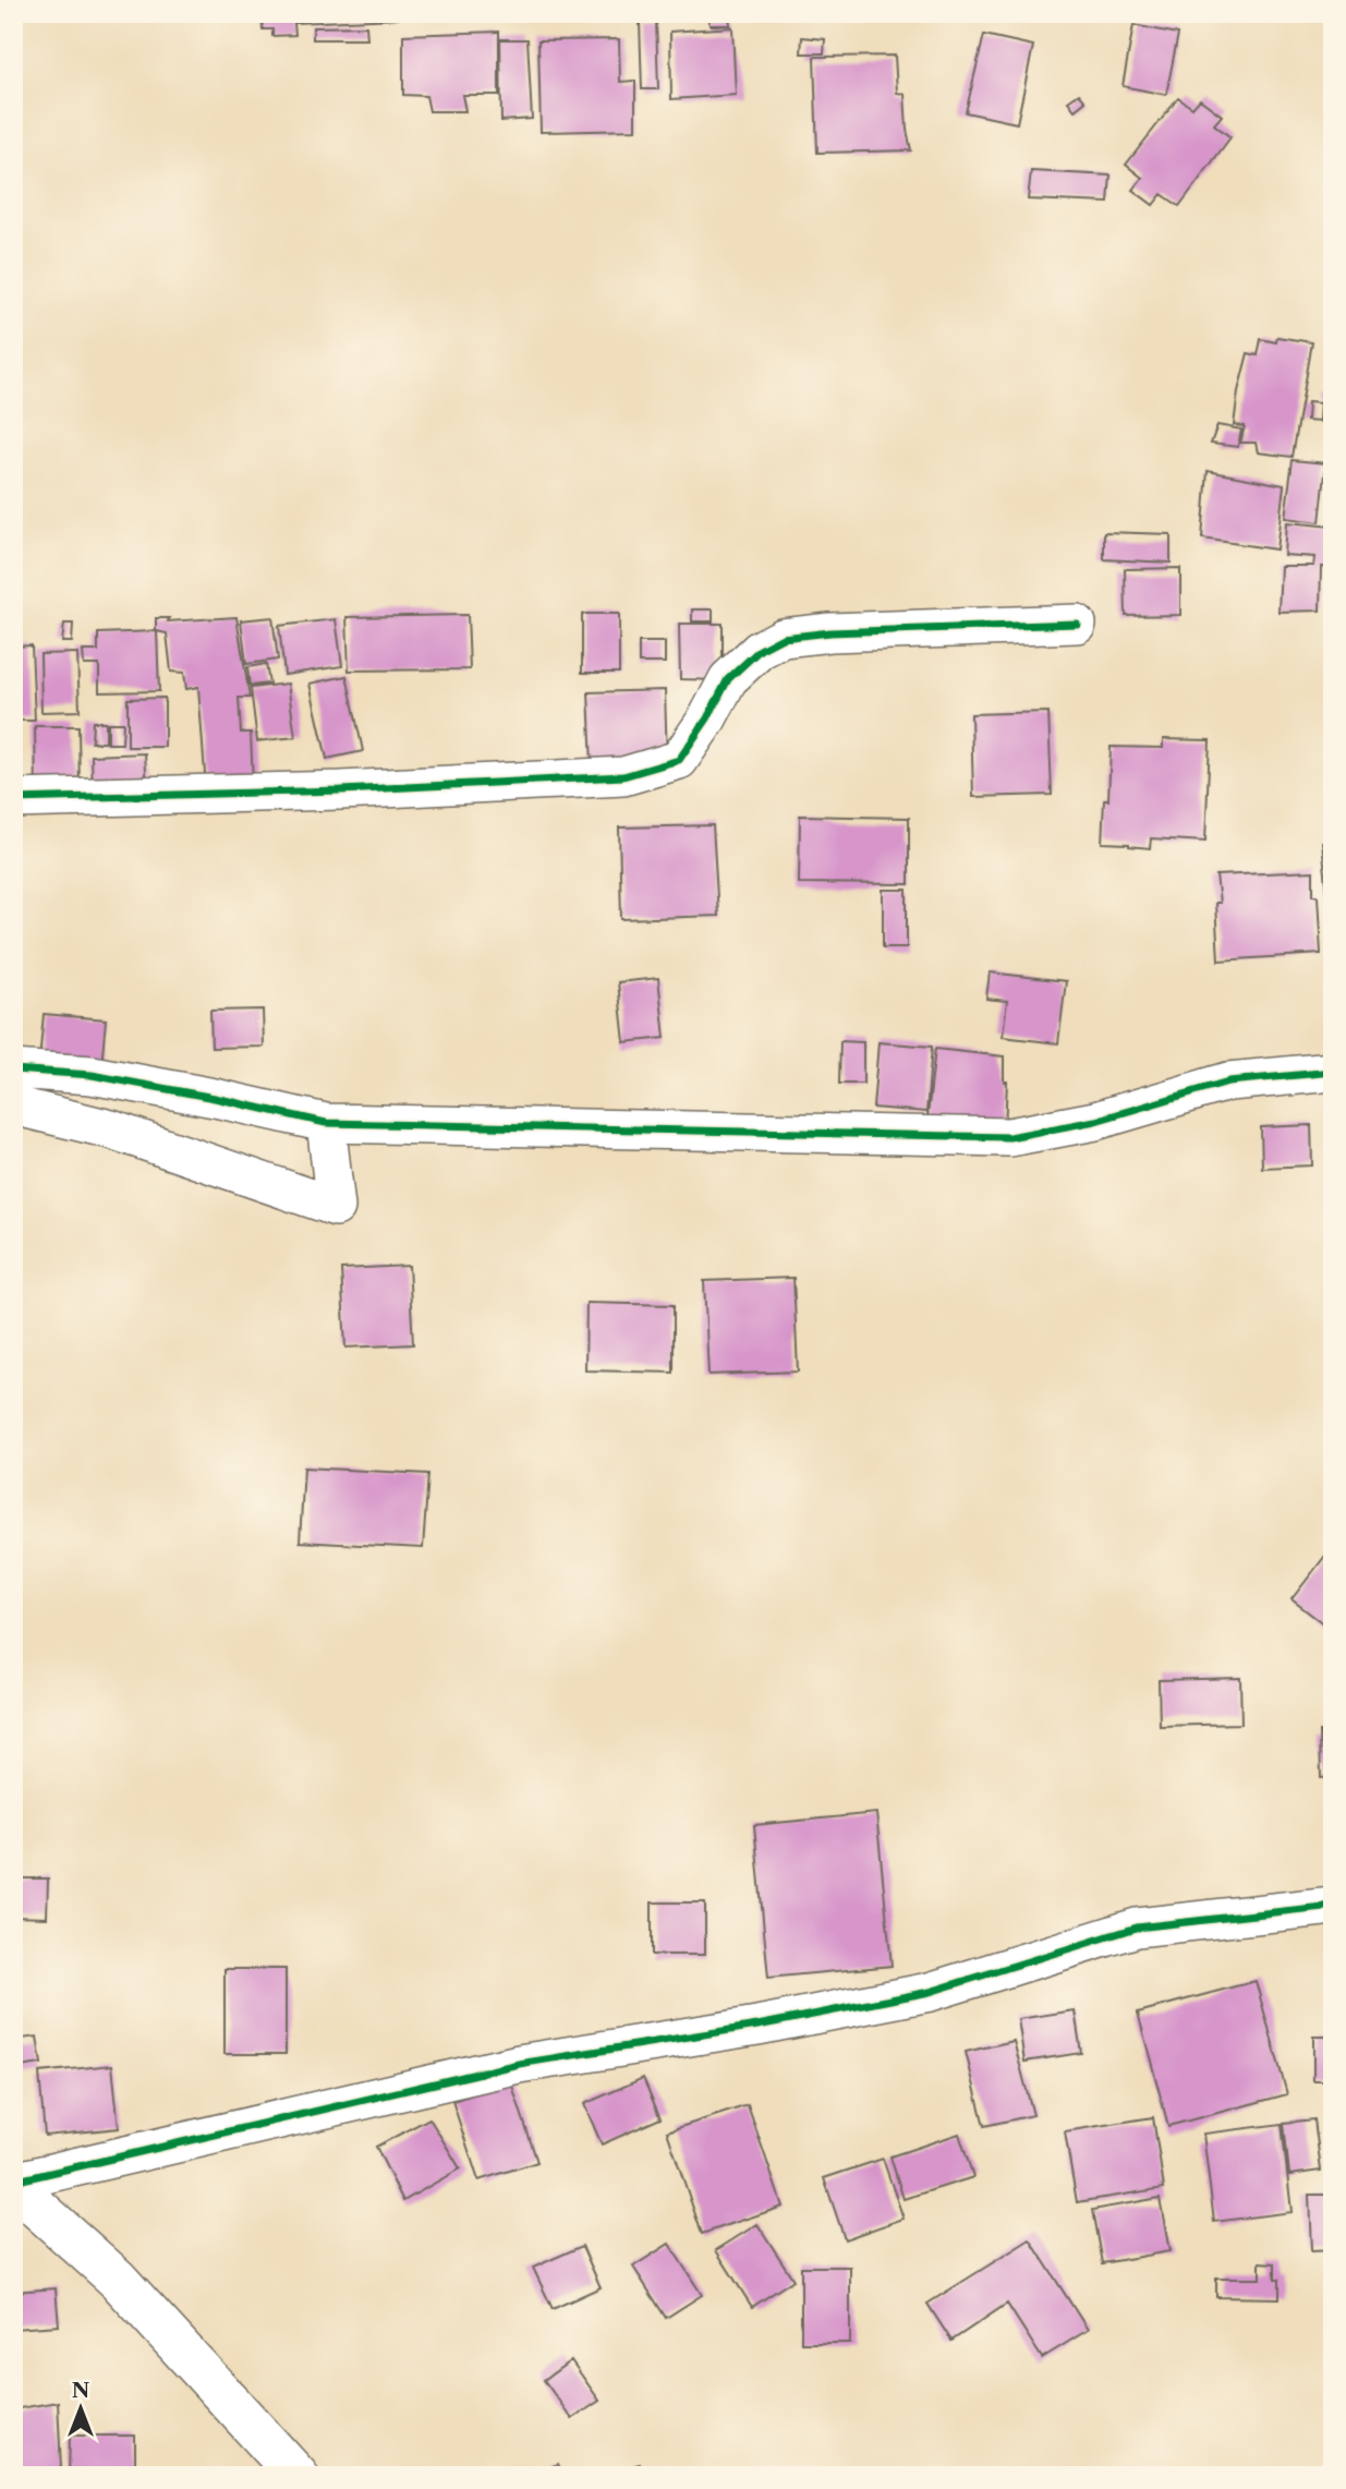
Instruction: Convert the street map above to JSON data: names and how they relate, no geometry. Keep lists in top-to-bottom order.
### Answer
{
  "north": "top"
}
